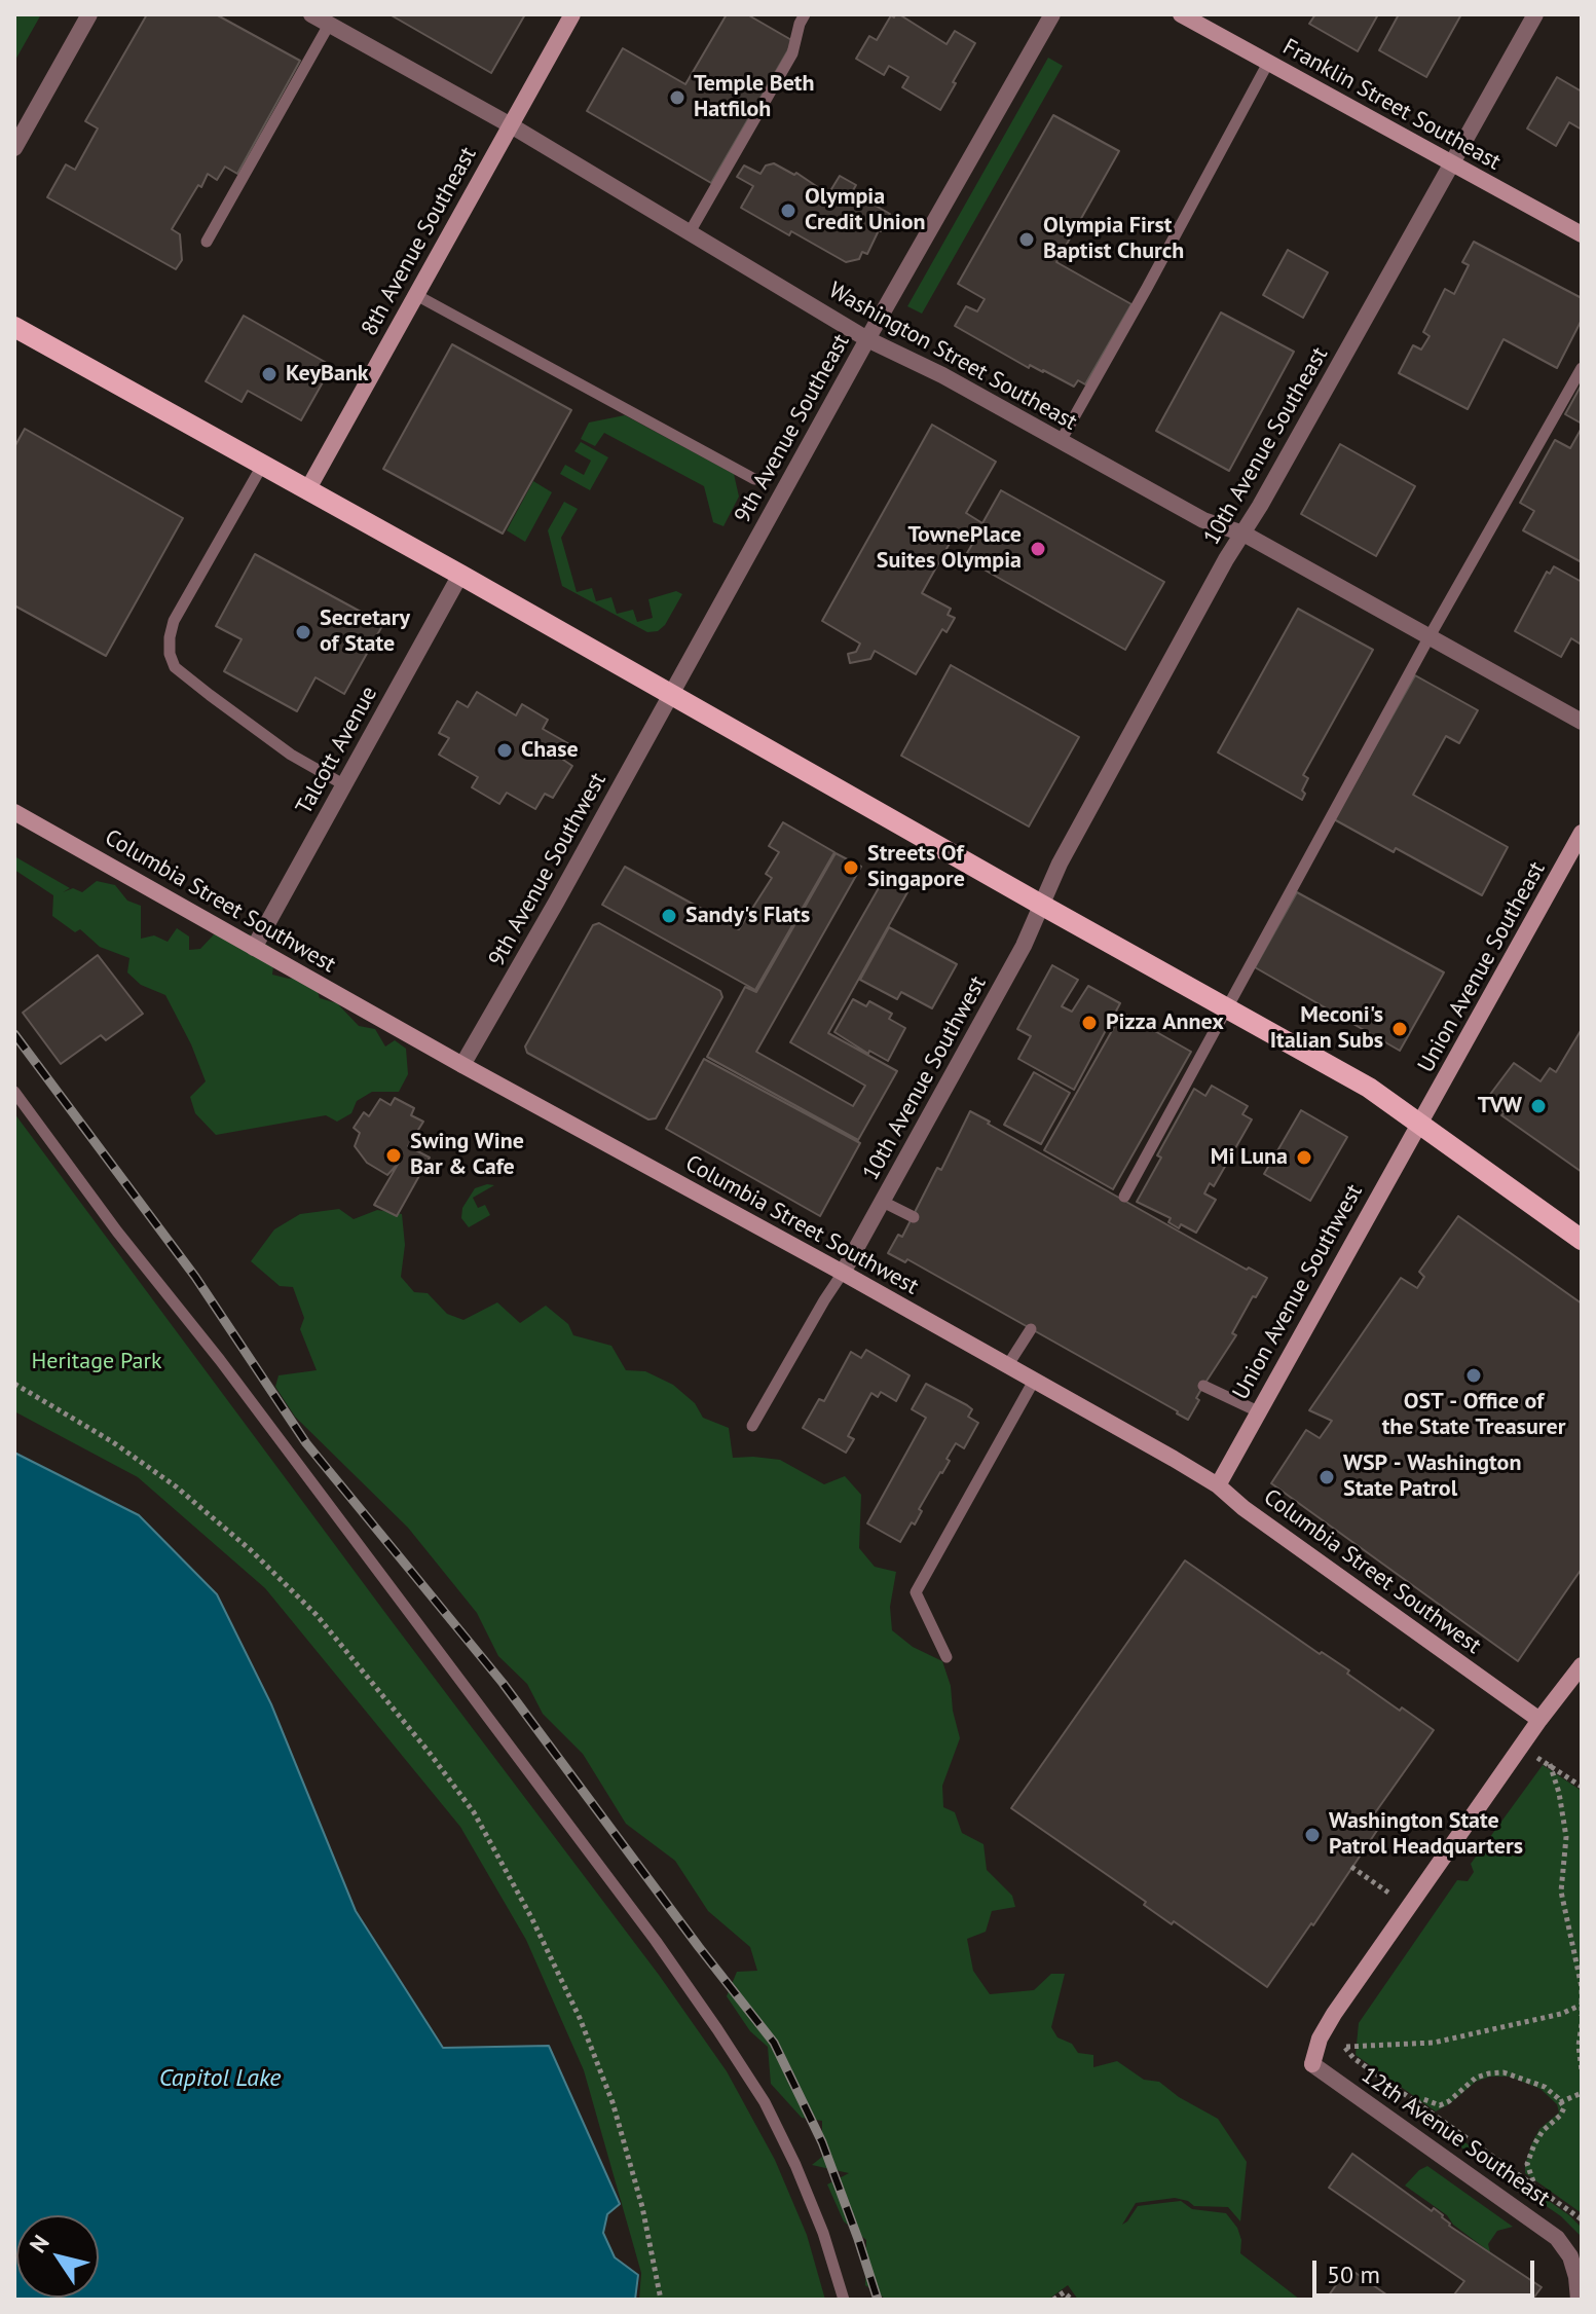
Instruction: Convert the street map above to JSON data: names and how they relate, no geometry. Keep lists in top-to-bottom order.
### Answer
{
  "streets": {
    "street": [
      "Franklin Street Southeast",
      "8th Avenue Southeast",
      "Washington Street Southeast",
      "9th Avenue Southeast",
      "10th Avenue Southeast",
      "Talcott Avenue",
      "9th Avenue Southwest",
      "Columbia Street Southwest",
      "Union Avenue Southeast",
      "10th Avenue Southwest",
      "Union Avenue Southwest",
      "12th Avenue Southeast"
    ]
  },
  "crossings": [
    ["Franklin Street Southeast", "10th Avenue Southeast"],
    ["8th Avenue Southeast", "Washington Street Southeast"],
    ["Washington Street Southeast", "9th Avenue Southeast"],
    ["Washington Street Southeast", "10th Avenue Southeast"],
    ["9th Avenue Southeast", "9th Avenue Southwest"],
    ["10th Avenue Southeast", "10th Avenue Southwest"],
    ["Talcott Avenue", "Columbia Street Southwest"],
    ["9th Avenue Southwest", "Columbia Street Southwest"],
    ["Columbia Street Southwest", "10th Avenue Southwest"],
    ["Columbia Street Southwest", "Union Avenue Southwest"],
    ["Columbia Street Southwest", "12th Avenue Southeast"],
    ["Union Avenue Southeast", "Union Avenue Southwest"]
  ],
  "water": ["Capitol Lake"],
  "parks": ["Heritage Park"],
  "places": [
    "Temple Beth Hatfiloh",
    "Olympia Credit Union",
    "Olympia First Baptist Church",
    "KeyBank",
    "TownePlace Suites Olympia",
    "Secretary of State",
    "Chase",
    "Streets Of Singapore",
    "Sandy's Flats",
    "Pizza Annex",
    "Meconi's Italian Subs",
    "TVW",
    "Swing Wine Bar & Cafe",
    "Mi Luna",
    "OST - Office of the State Treasurer",
    "WSP - Washington State Patrol",
    "Washington State Patrol Headquarters"
  ],
  "scale_bar": "50 m",
  "north": "top left"
}
